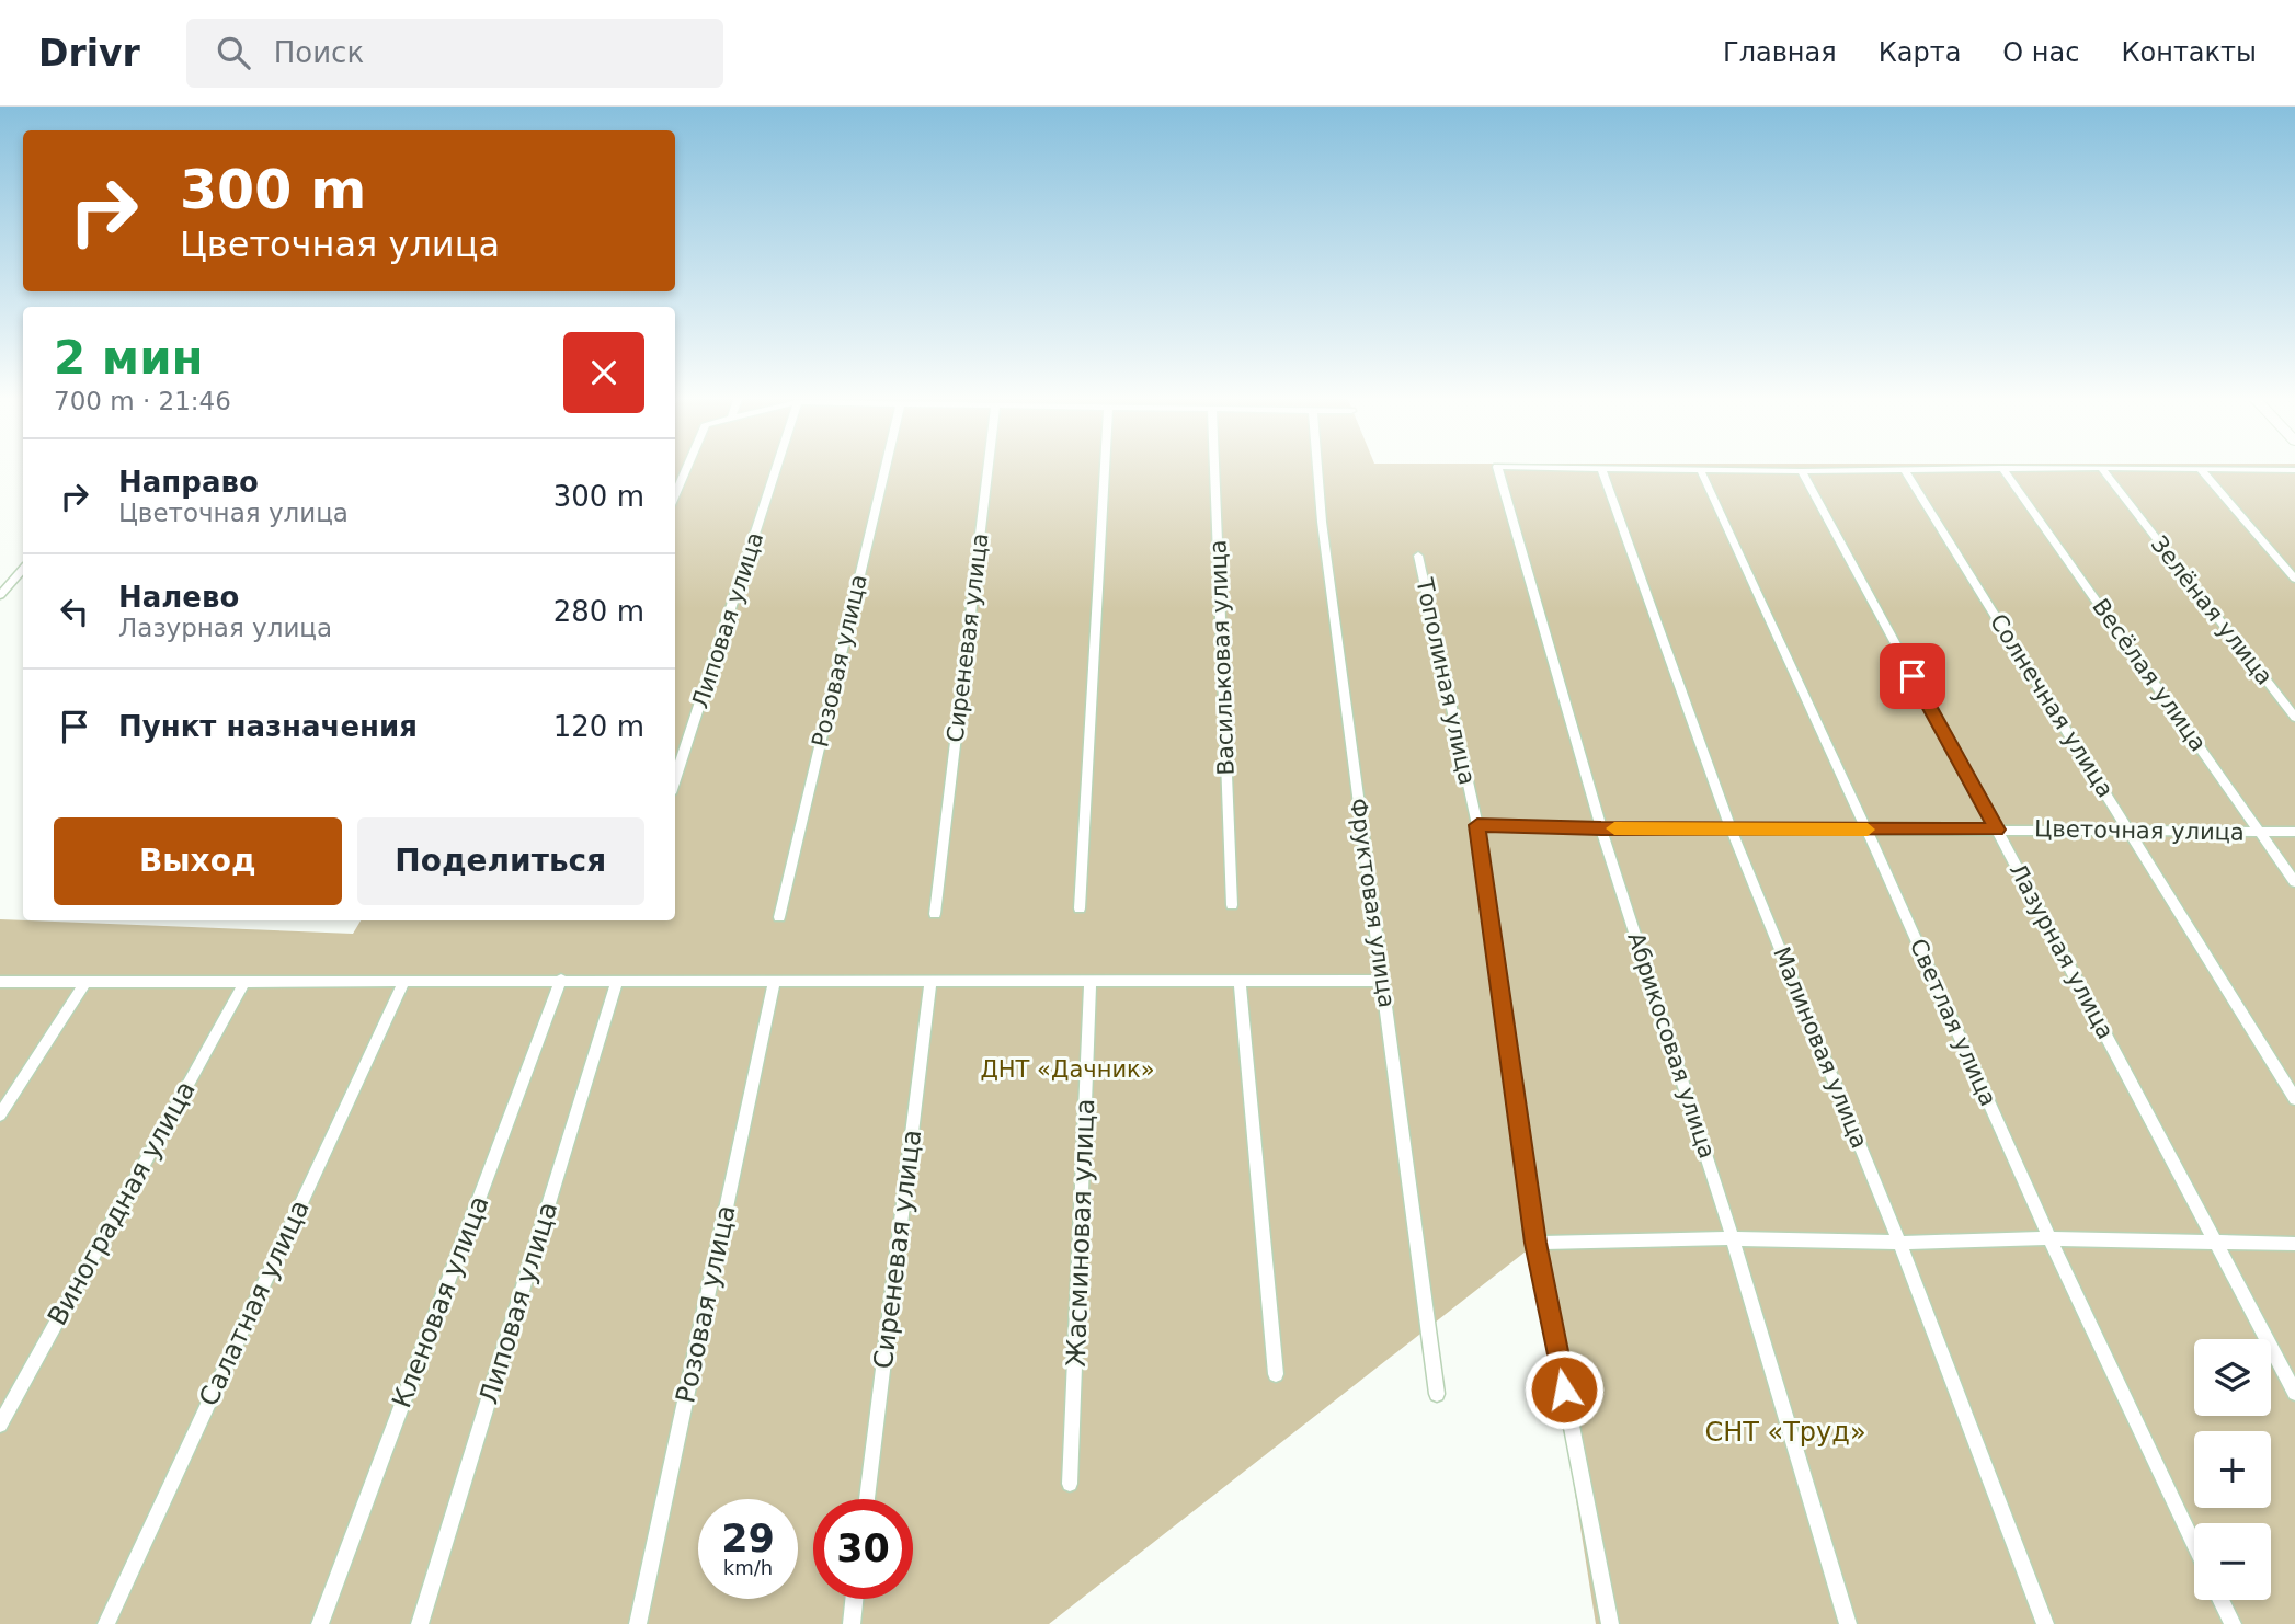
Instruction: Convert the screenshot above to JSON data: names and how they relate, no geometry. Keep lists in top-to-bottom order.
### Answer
{
  "streets": {
    "street": [
      "Зелёная улица",
      "Липовая улица",
      "Сиреневая улица",
      "Васильковая улица",
      "Розовая улица",
      "Весёлая улица",
      "Тополиная улица",
      "Солнечная улица",
      "Цветочная улица",
      "Фруктовая улица",
      "Лазурная улица",
      "Светлая улица",
      "Абрикосовая улица",
      "Малиновая улица",
      "Виноградная улица",
      "Жасминовая улица",
      "Кленовая улица",
      "Салатная улица"
    ]
  },
  "crossings": [
    ["Весёлая улица", "Цветочная улица"],
    ["Тополиная улица", "Цветочная улица"],
    ["Солнечная улица", "Цветочная улица"],
    ["Цветочная улица", "Лазурная улица"],
    ["Цветочная улица", "Светлая улица"],
    ["Цветочная улица", "Абрикосовая улица"],
    ["Цветочная улица", "Малиновая улица"],
    ["Абрикосовая улица", "Малиновая улица"]
  ],
  "parks": ["ДНТ «Дачник»", "СНТ «Труд»"],
  "page": {
    "header": "Drivr",
    "search": "Поиск",
    "nav": [
      "Главная",
      "Карта",
      "О нас",
      "Контакты"
    ],
    "turn": ["300 m", "Цветочная улица"],
    "heading": ["2 мин", "700 m · 21:46"],
    "list": [
      {
        "name": "Направо",
        "note": "Цветочная улица",
        "value": "300 m"
      },
      {
        "name": "Налево",
        "note": "Лазурная улица",
        "value": "280 m"
      },
      {
        "name": "Пункт назначения",
        "value": "120 m"
      }
    ],
    "buttons": ["Выход", "Поделиться"],
    "map_buttons": ["+", "−"],
    "speed": "29 km/h",
    "limit": "30"
  }
}
